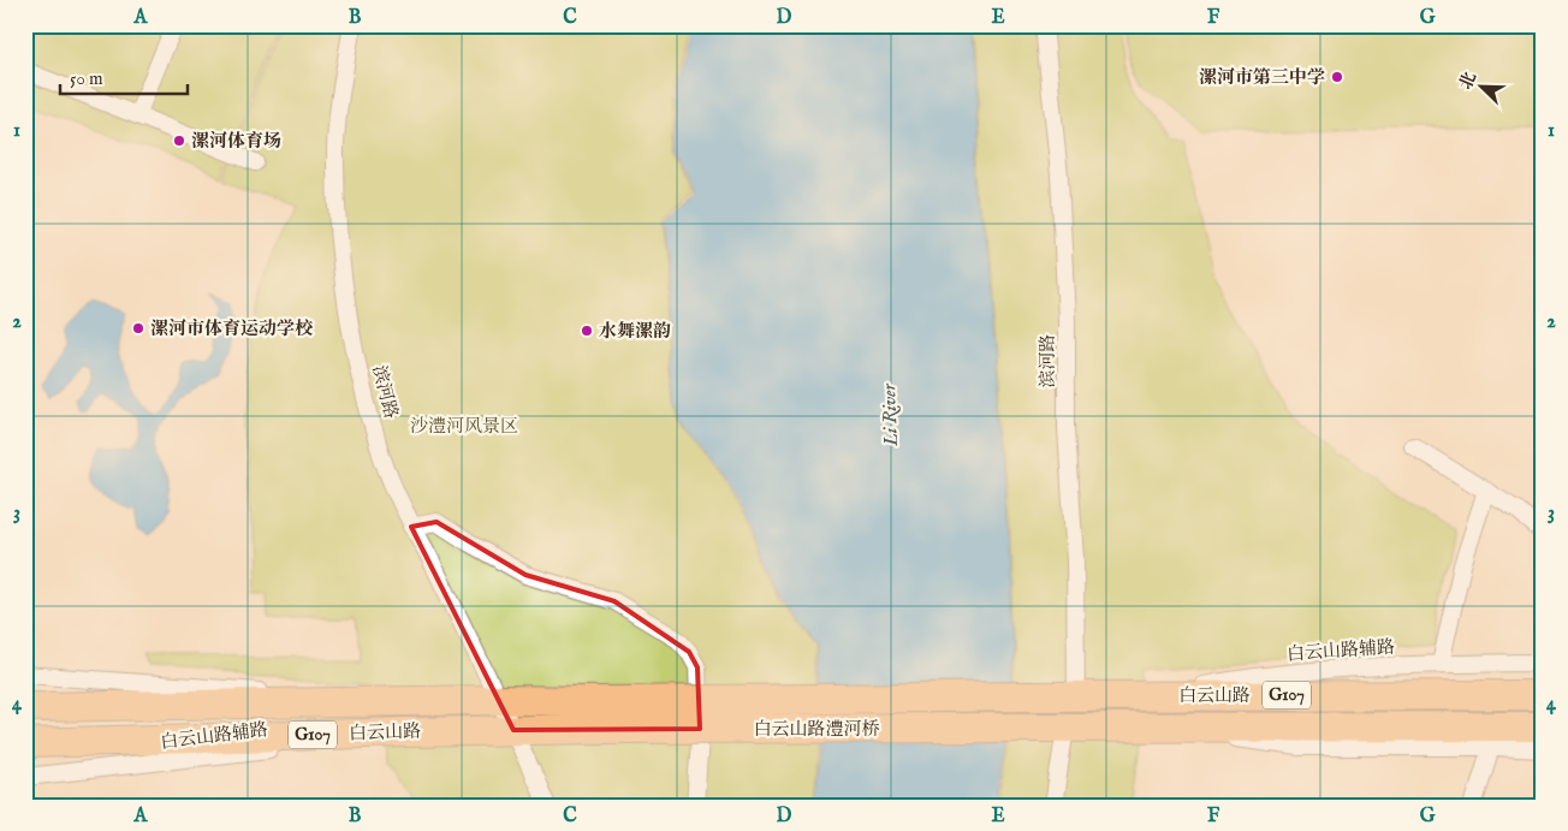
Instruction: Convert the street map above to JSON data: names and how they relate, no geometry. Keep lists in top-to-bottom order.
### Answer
{
  "streets": {
    "highway": ["白云山路", "G107", "白云山路澧河桥"],
    "street": ["滨河路", "白云山路辅路"]
  },
  "crossings": [
    ["滨河路", "白云山路"],
    ["白云山路辅路", "白云山路"],
    ["白云山路", "白云山路澧河桥"]
  ],
  "water": ["Li River"],
  "parks": ["沙澧河风景区"],
  "places": [
    "漯河市第三中学",
    "漯河体育场",
    "漯河市体育运动学校",
    "水舞漯韵"
  ],
  "scale_bar": "50 m",
  "north": "top left",
  "grid": {
    "columns": [
      "A",
      "B",
      "C",
      "D",
      "E",
      "F",
      "G"
    ],
    "rows": [
      "1",
      "2",
      "3",
      "4"
    ]
  }
}
